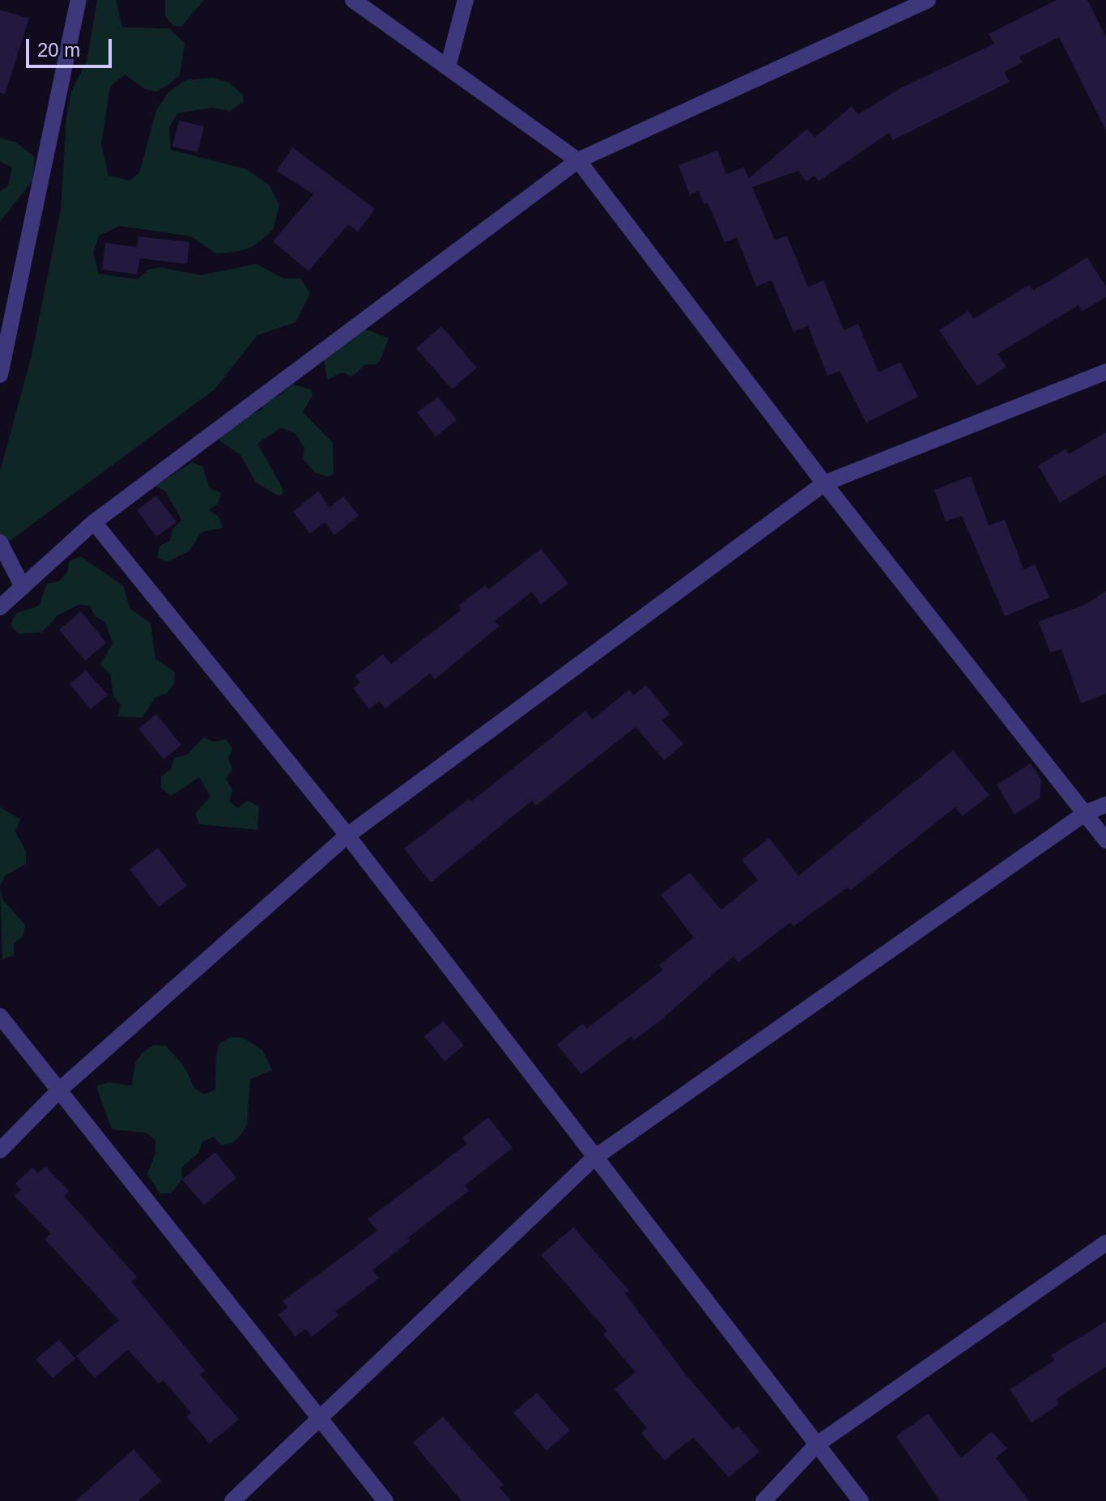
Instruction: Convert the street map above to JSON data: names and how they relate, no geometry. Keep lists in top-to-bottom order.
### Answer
{
  "scale_bar": "20 m"
}
